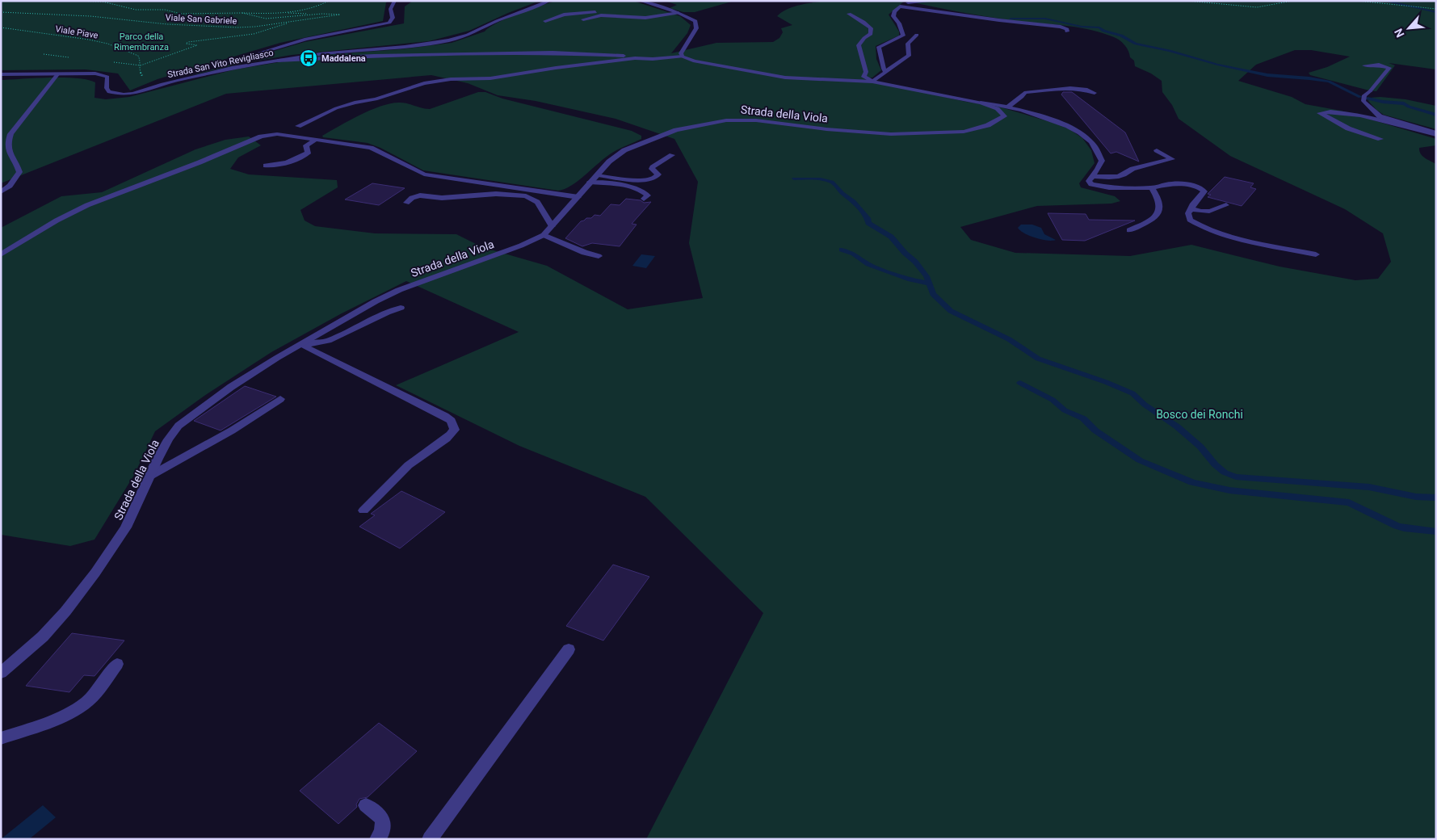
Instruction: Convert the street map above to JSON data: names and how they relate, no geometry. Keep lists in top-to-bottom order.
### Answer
{
  "streets": {
    "street": ["Strada San Vito Revigliasco", "Strada della Viola"],
    "path": ["Viale San Gabriele", "Viale Piave"]
  },
  "crossings": [
    ["Viale San Gabriele", "Viale Piave"]
  ],
  "parks": ["Parco della Rimembranza", "Bosco dei Ronchi"],
  "places": {
    "bus stop": ["Maddalena"]
  },
  "north": "bottom left"
}
